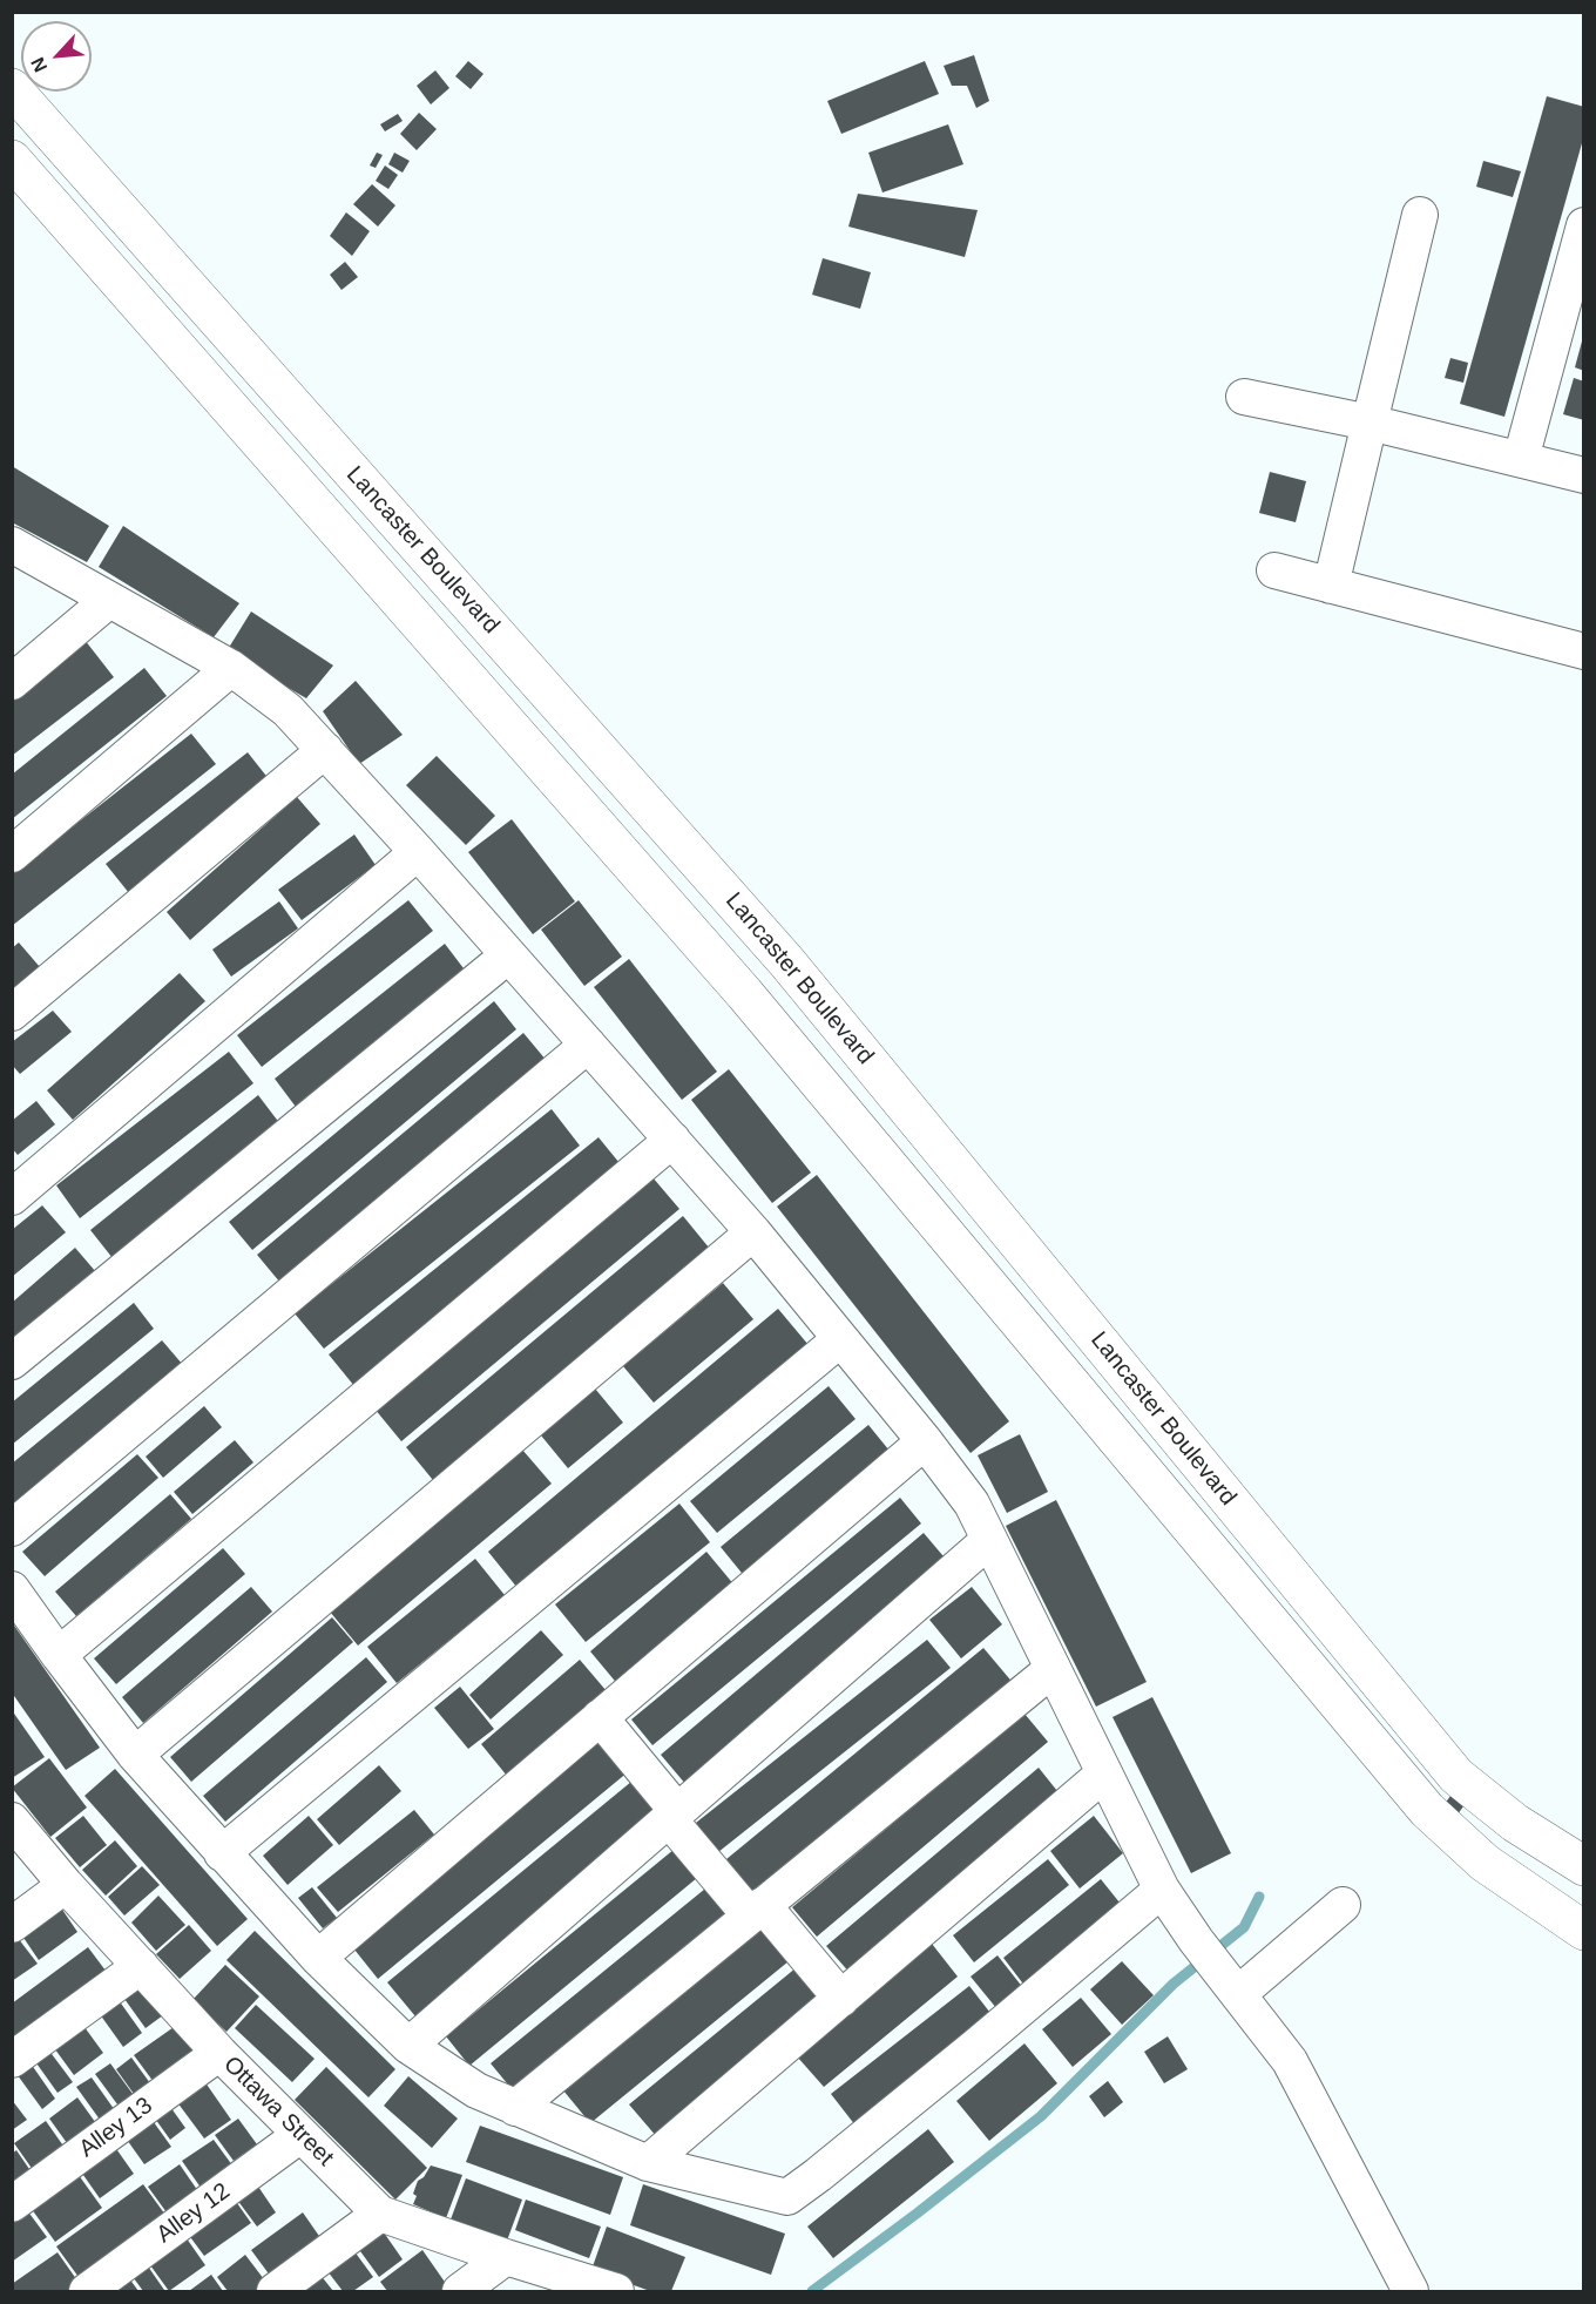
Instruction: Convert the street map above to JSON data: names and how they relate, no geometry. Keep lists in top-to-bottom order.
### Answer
{
  "streets": {
    "main road": ["Lancaster Boulevard"],
    "street": ["Ottawa Street", "Alley 13", "Alley 12"]
  },
  "crossings": [
    ["Ottawa Street", "Alley 13"],
    ["Ottawa Street", "Alley 12"]
  ],
  "north": "bottom left"
}
